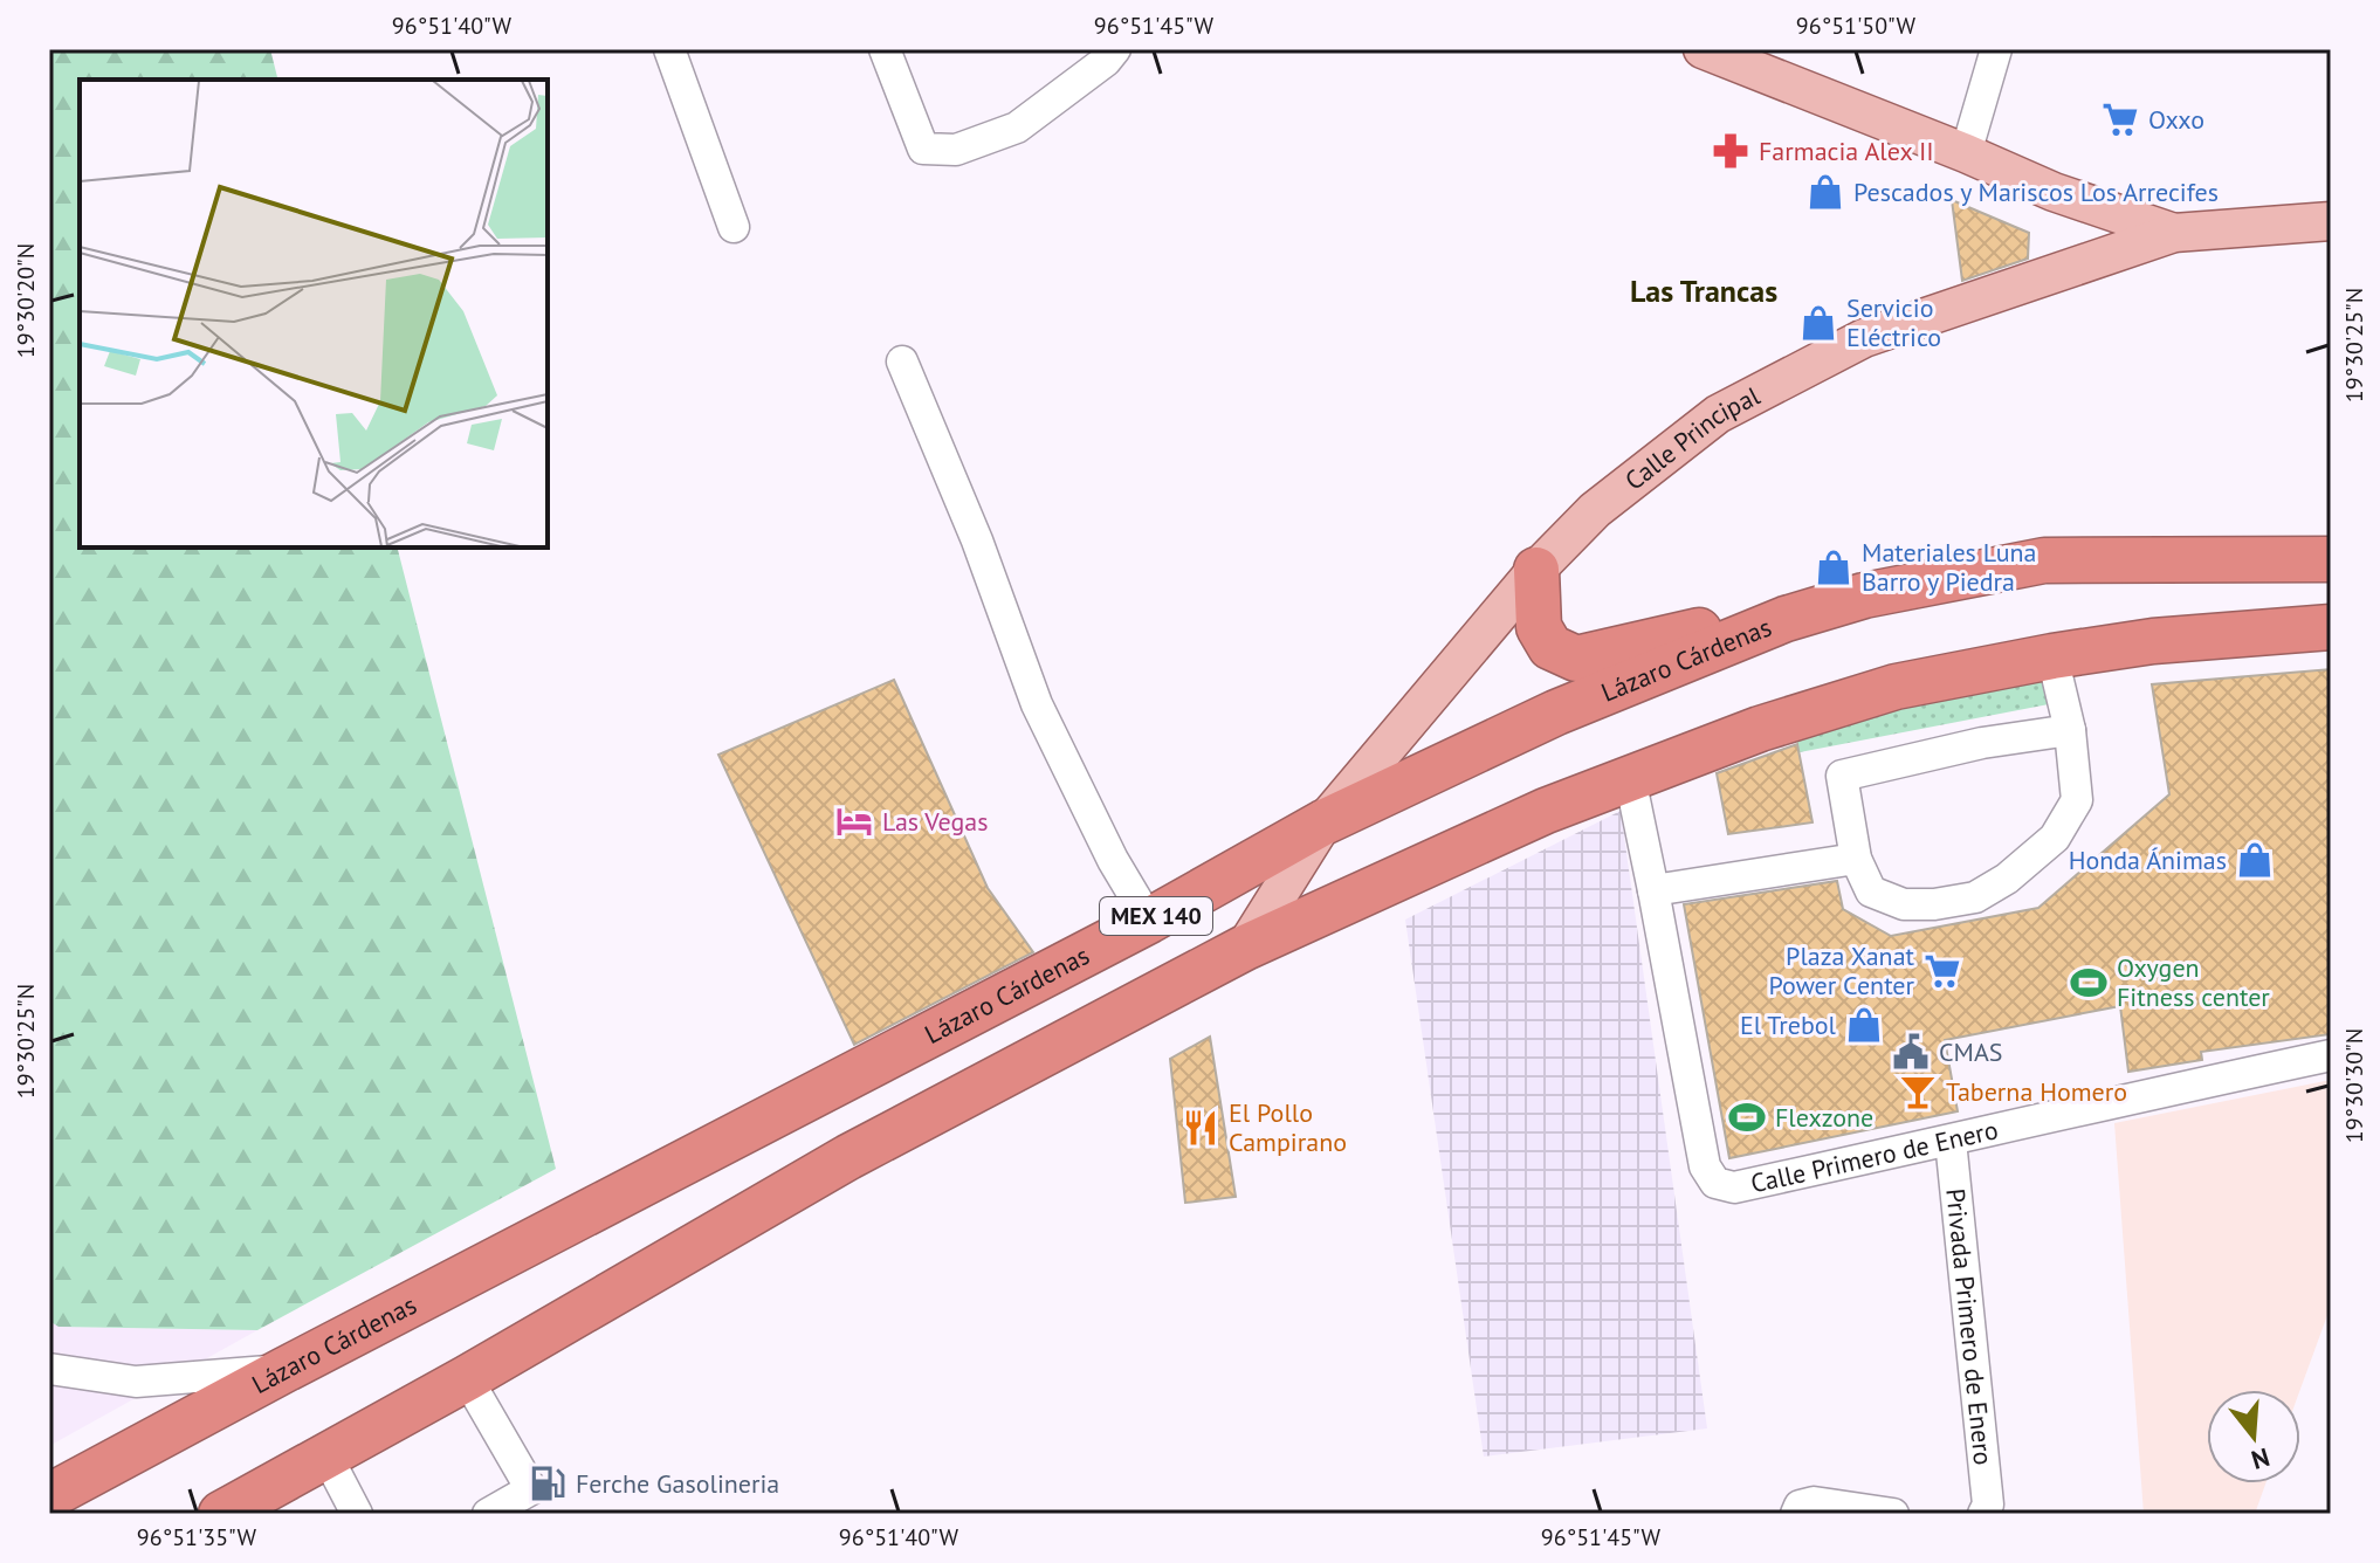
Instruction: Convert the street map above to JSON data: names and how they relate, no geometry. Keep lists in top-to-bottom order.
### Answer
{
  "streets": {
    "highway": ["Lázaro Cárdenas", "MEX 140"],
    "main road": ["Calle Principal"],
    "street": ["Calle Primero de Enero", "Privada Primero de Enero"]
  },
  "crossings": [
    ["Calle Principal", "Lázaro Cárdenas"],
    ["Calle Principal", "MEX 140"],
    ["MEX 140", "Calle Primero de Enero"],
    ["Calle Primero de Enero", "Privada Primero de Enero"]
  ],
  "districts": ["Las Trancas"],
  "places": {
    "supermarket": ["Oxxo", "Plaza Xanat Power Center"],
    "pharmacy": ["Farmacia Alex II"],
    "shop": [
      "Pescados y Mariscos Los Arrecifes",
      "Servicio Eléctrico",
      "Materiales Luna Barro y Piedra",
      "Honda Ánimas",
      "El Trebol"
    ],
    "hotel": ["Las Vegas"],
    "sports": ["Oxygen Fitness center", "Flexzone"],
    "public building": ["CMAS"],
    "bar": ["Taberna Homero"],
    "restaurant": ["El Pollo Campirano"],
    "fuel station": ["Ferche Gasolineria"]
  },
  "north": "bottom",
  "coordinates": [
    "96°51'40\"W",
    "96°51'45\"W",
    "96°51'50\"W",
    "19°30'20\"N",
    "19°30'25\"N",
    "19°30'30\"N",
    "96°51'35\"W"
  ]
}
